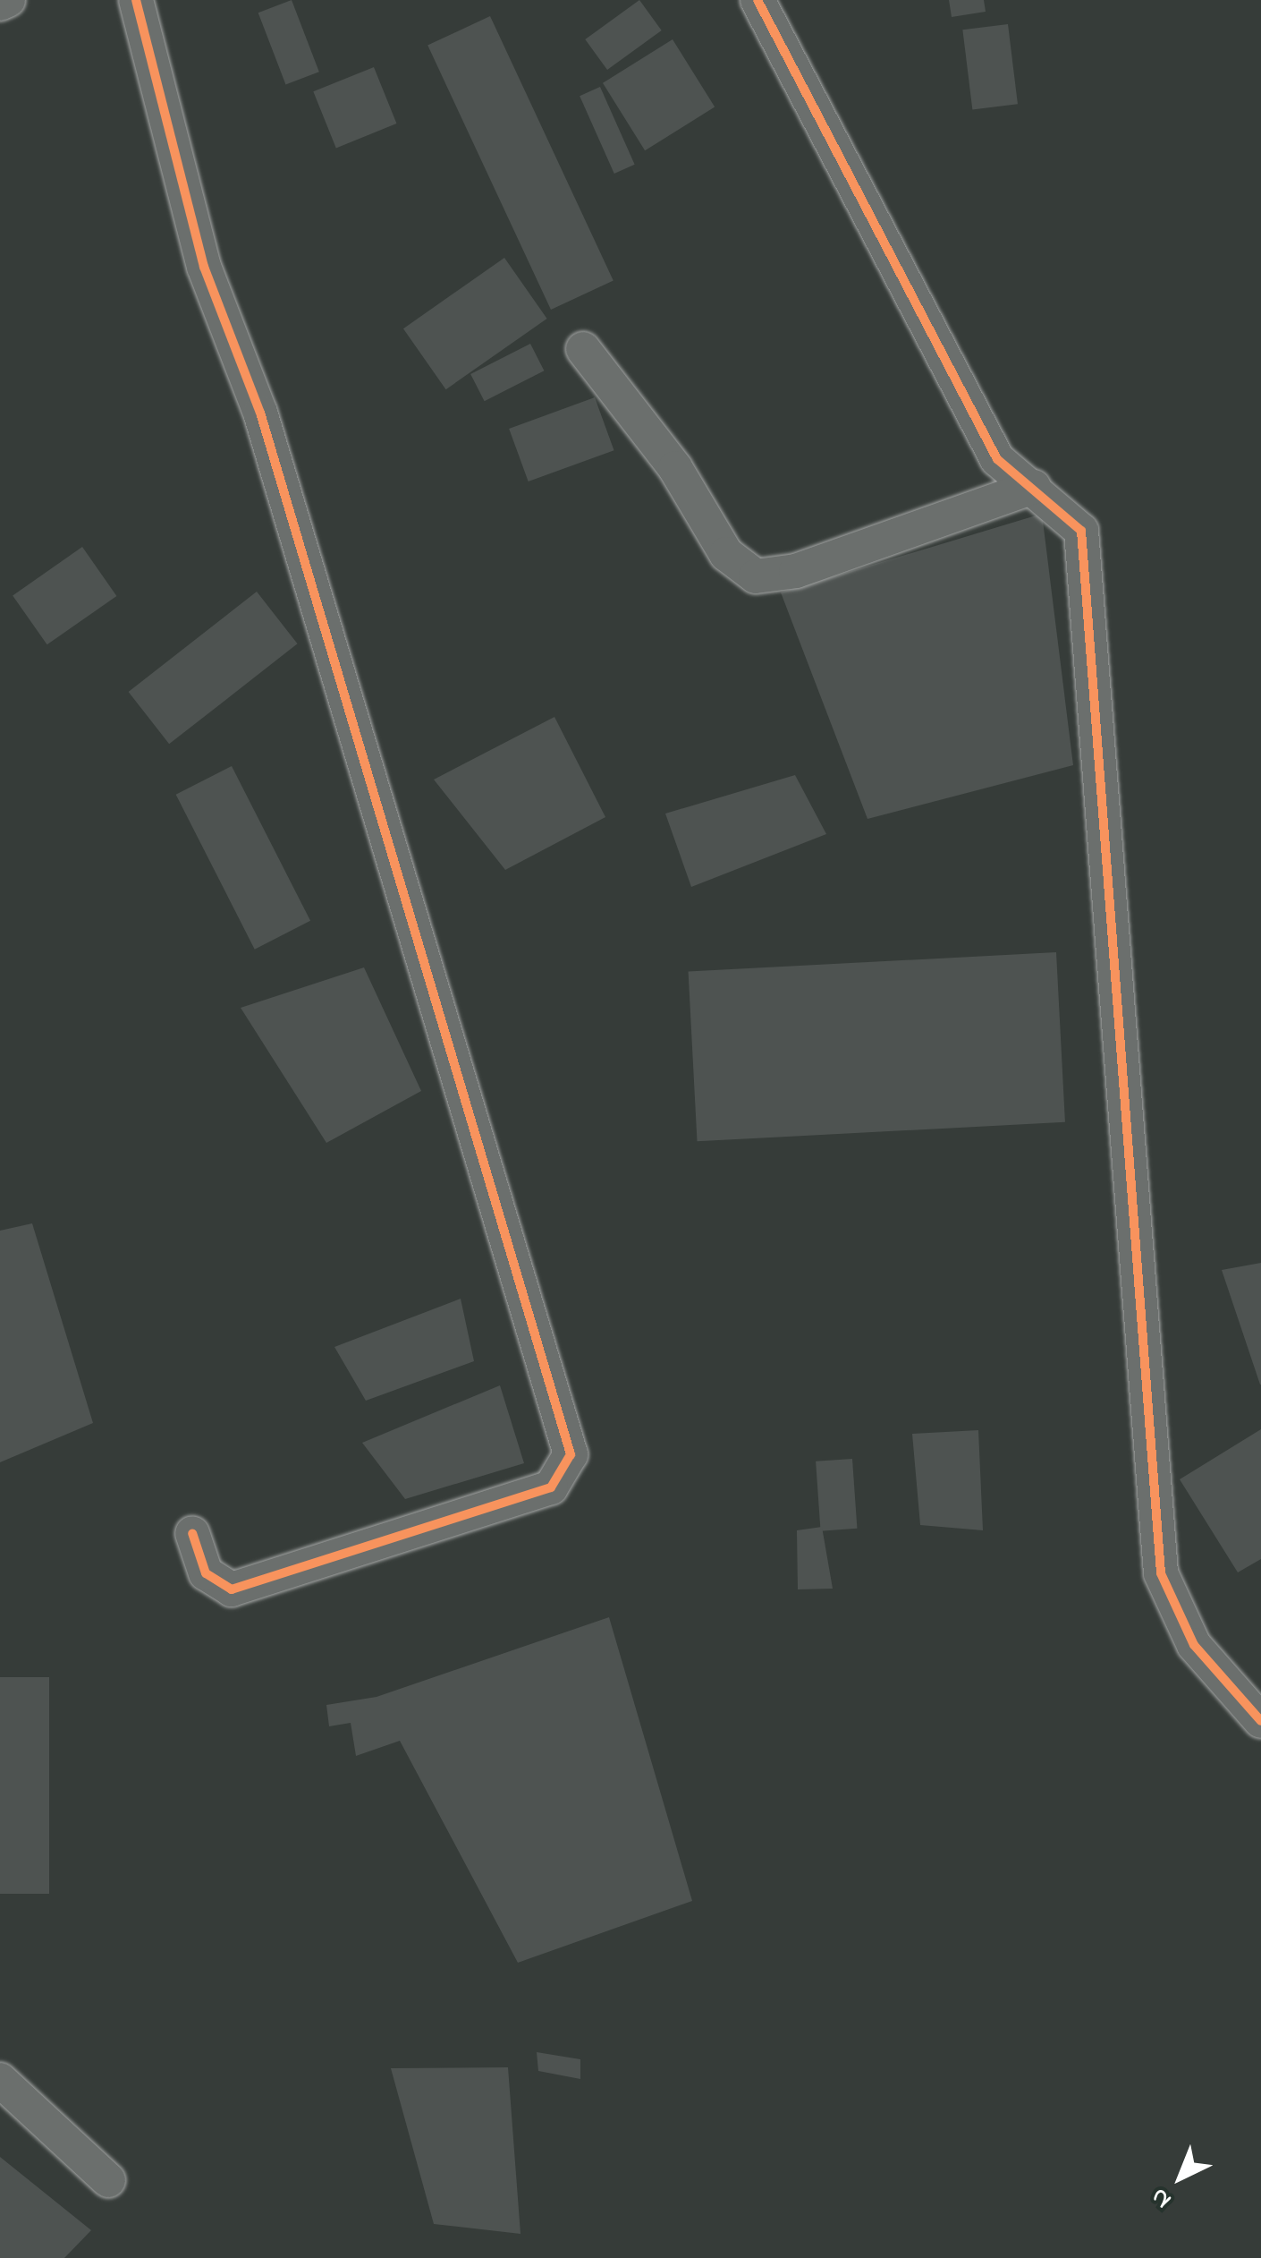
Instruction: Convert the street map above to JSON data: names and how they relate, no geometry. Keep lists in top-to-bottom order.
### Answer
{
  "north": "bottom left"
}
